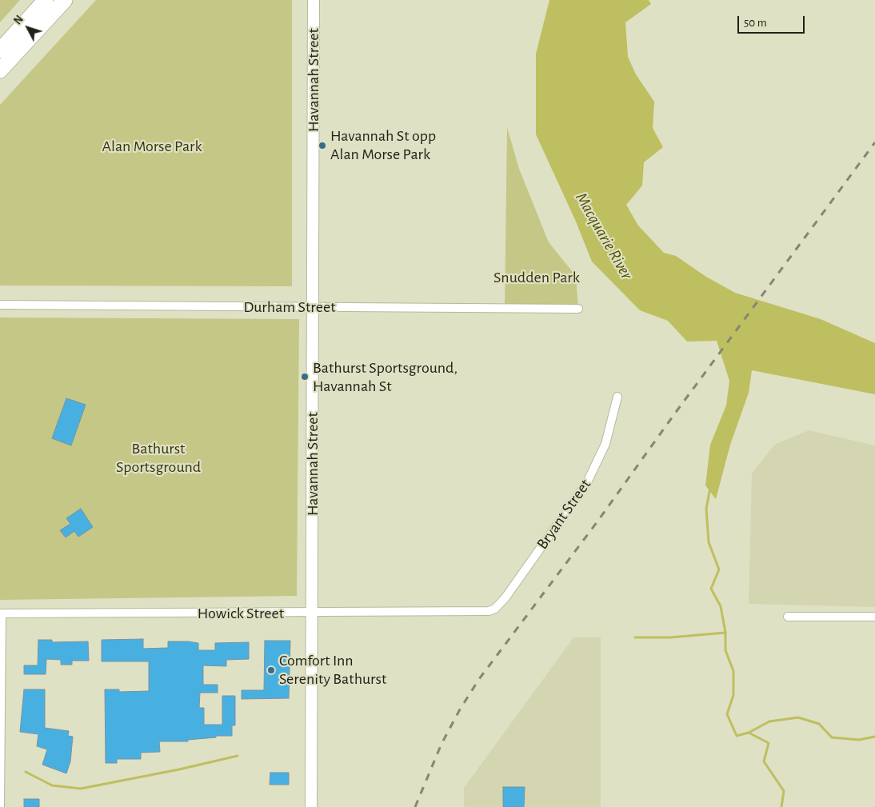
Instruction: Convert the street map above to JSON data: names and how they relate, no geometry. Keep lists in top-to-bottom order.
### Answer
{
  "streets": {
    "street": [
      "Havannah Street",
      "Durham Street",
      "Bryant Street",
      "Howick Street"
    ]
  },
  "crossings": [
    ["Havannah Street", "Durham Street"],
    ["Havannah Street", "Howick Street"],
    ["Bryant Street", "Howick Street"]
  ],
  "water": ["Macquarie River"],
  "parks": ["Alan Morse Park", "Snudden Park", "Bathurst Sportsground"],
  "places": ["Havannah St opp Alan Morse Park", "Bathurst Sportsground, Havannah St", "Comfort Inn Serenity Bathurst"],
  "scale_bar": "50 m",
  "north": "top left"
}
